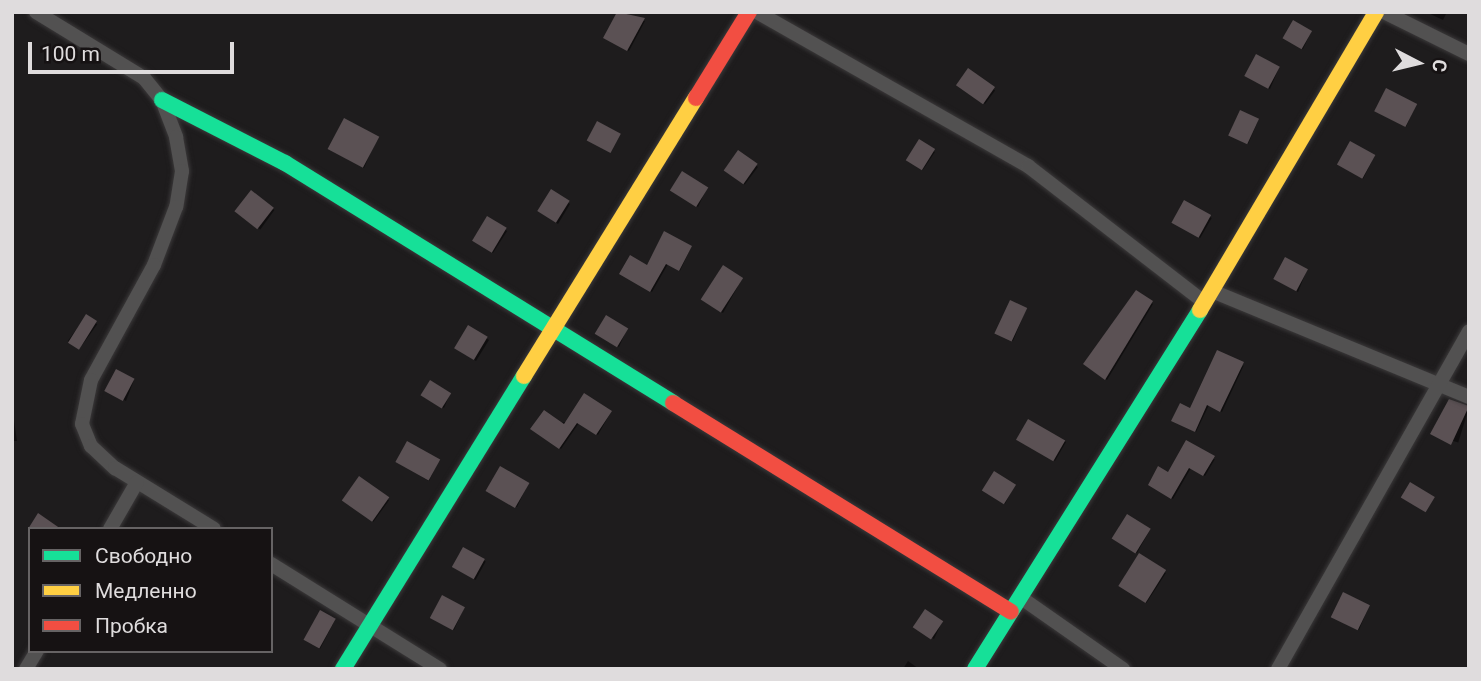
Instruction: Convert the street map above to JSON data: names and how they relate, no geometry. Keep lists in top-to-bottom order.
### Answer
{
  "legend": ["Свободно", "Медленно", "Пробка"],
  "scale_bar": "100 m",
  "north": "right"
}
